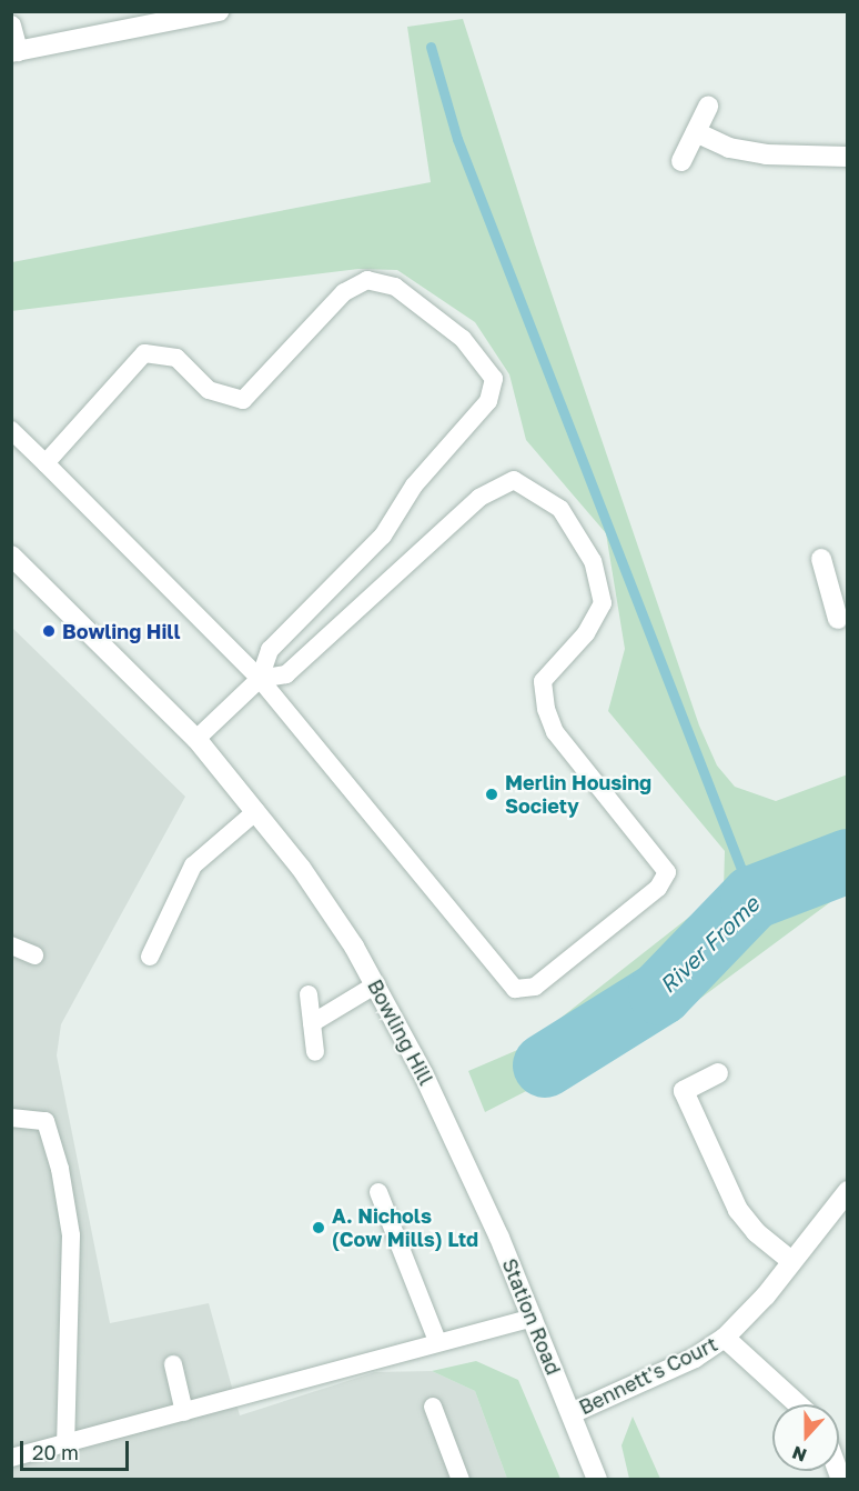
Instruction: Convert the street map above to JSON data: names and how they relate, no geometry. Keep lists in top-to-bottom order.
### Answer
{
  "streets": {
    "street": ["Bowling Hill", "Station Road", "Bennett's Court"]
  },
  "crossings": [
    ["Bowling Hill", "Station Road"],
    ["Station Road", "Bennett's Court"]
  ],
  "water": ["River Frome"],
  "places": ["Bowling Hill", "Merlin Housing Society", "A. Nichols (Cow Mills) Ltd"],
  "scale_bar": "20 m",
  "north": "bottom"
}
